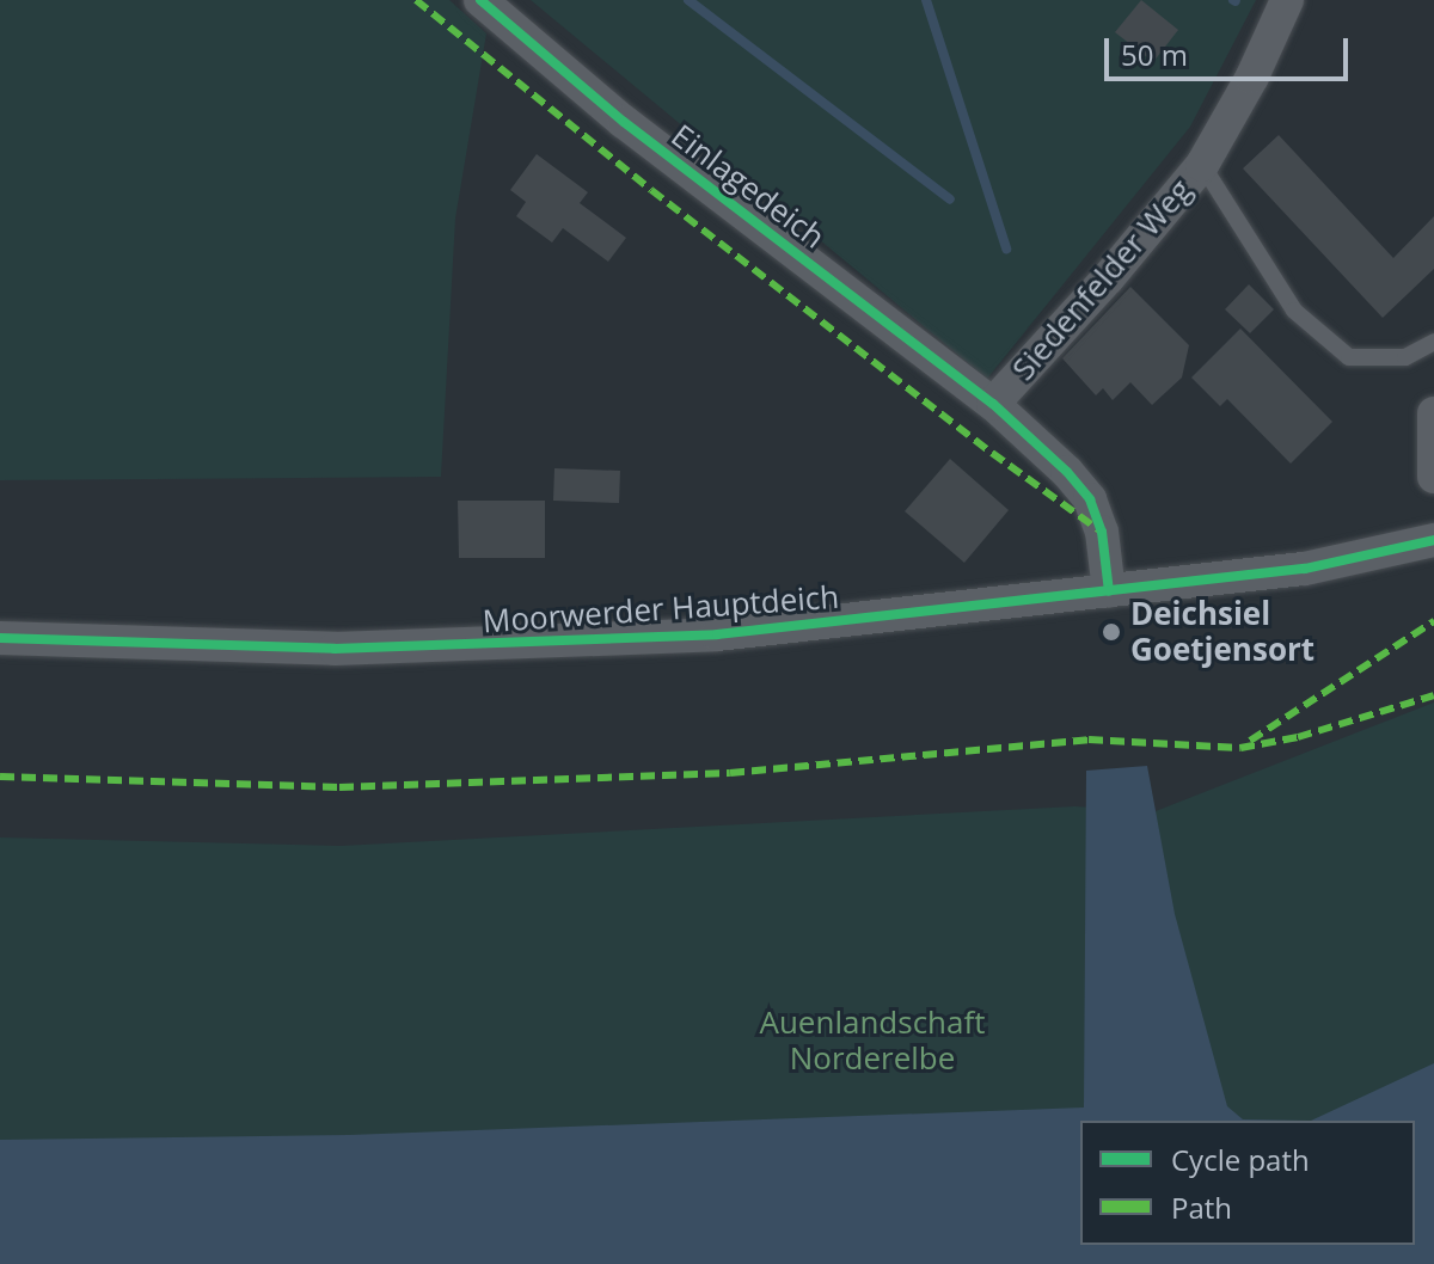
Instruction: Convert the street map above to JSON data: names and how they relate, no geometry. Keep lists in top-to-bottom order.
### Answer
{
  "streets": {
    "street": ["Einlagedeich", "Siedenfelder Weg", "Moorwerder Hauptdeich"]
  },
  "crossings": [
    ["Einlagedeich", "Siedenfelder Weg"],
    ["Siedenfelder Weg", "Moorwerder Hauptdeich"]
  ],
  "parks": ["Auenlandschaft Norderelbe"],
  "places": ["Deichsiel Goetjensort"],
  "legend": ["Cycle path", "Path"],
  "scale_bar": "50 m"
}
